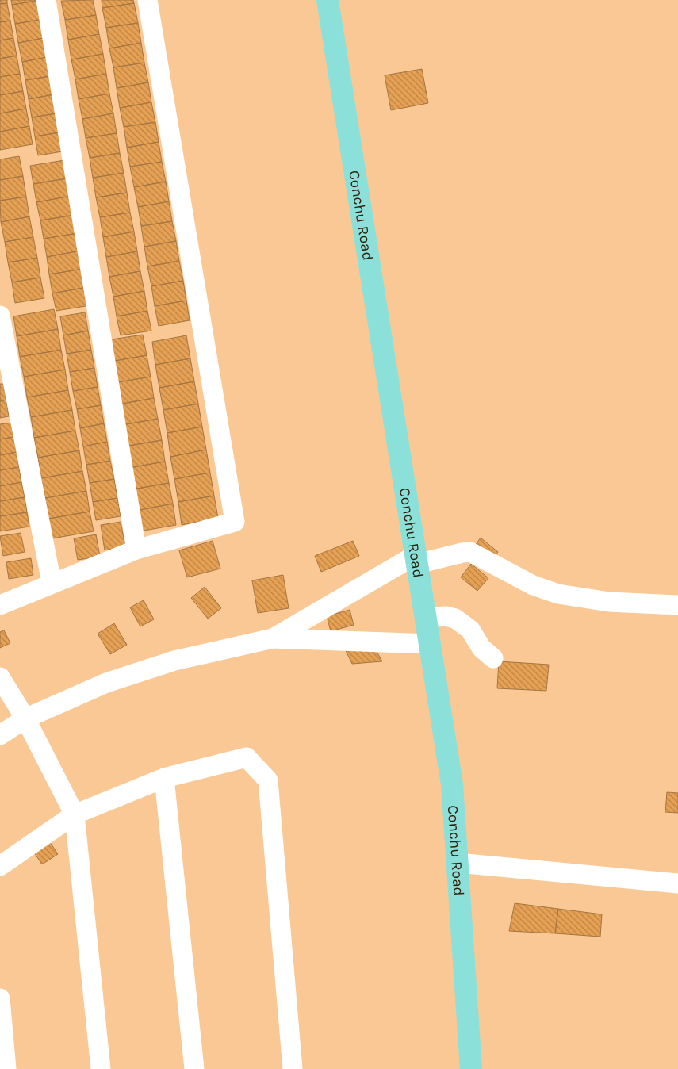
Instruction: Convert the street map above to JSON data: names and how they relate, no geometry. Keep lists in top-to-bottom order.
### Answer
{
  "streets": {
    "main road": ["Conchu Road"]
  }
}
